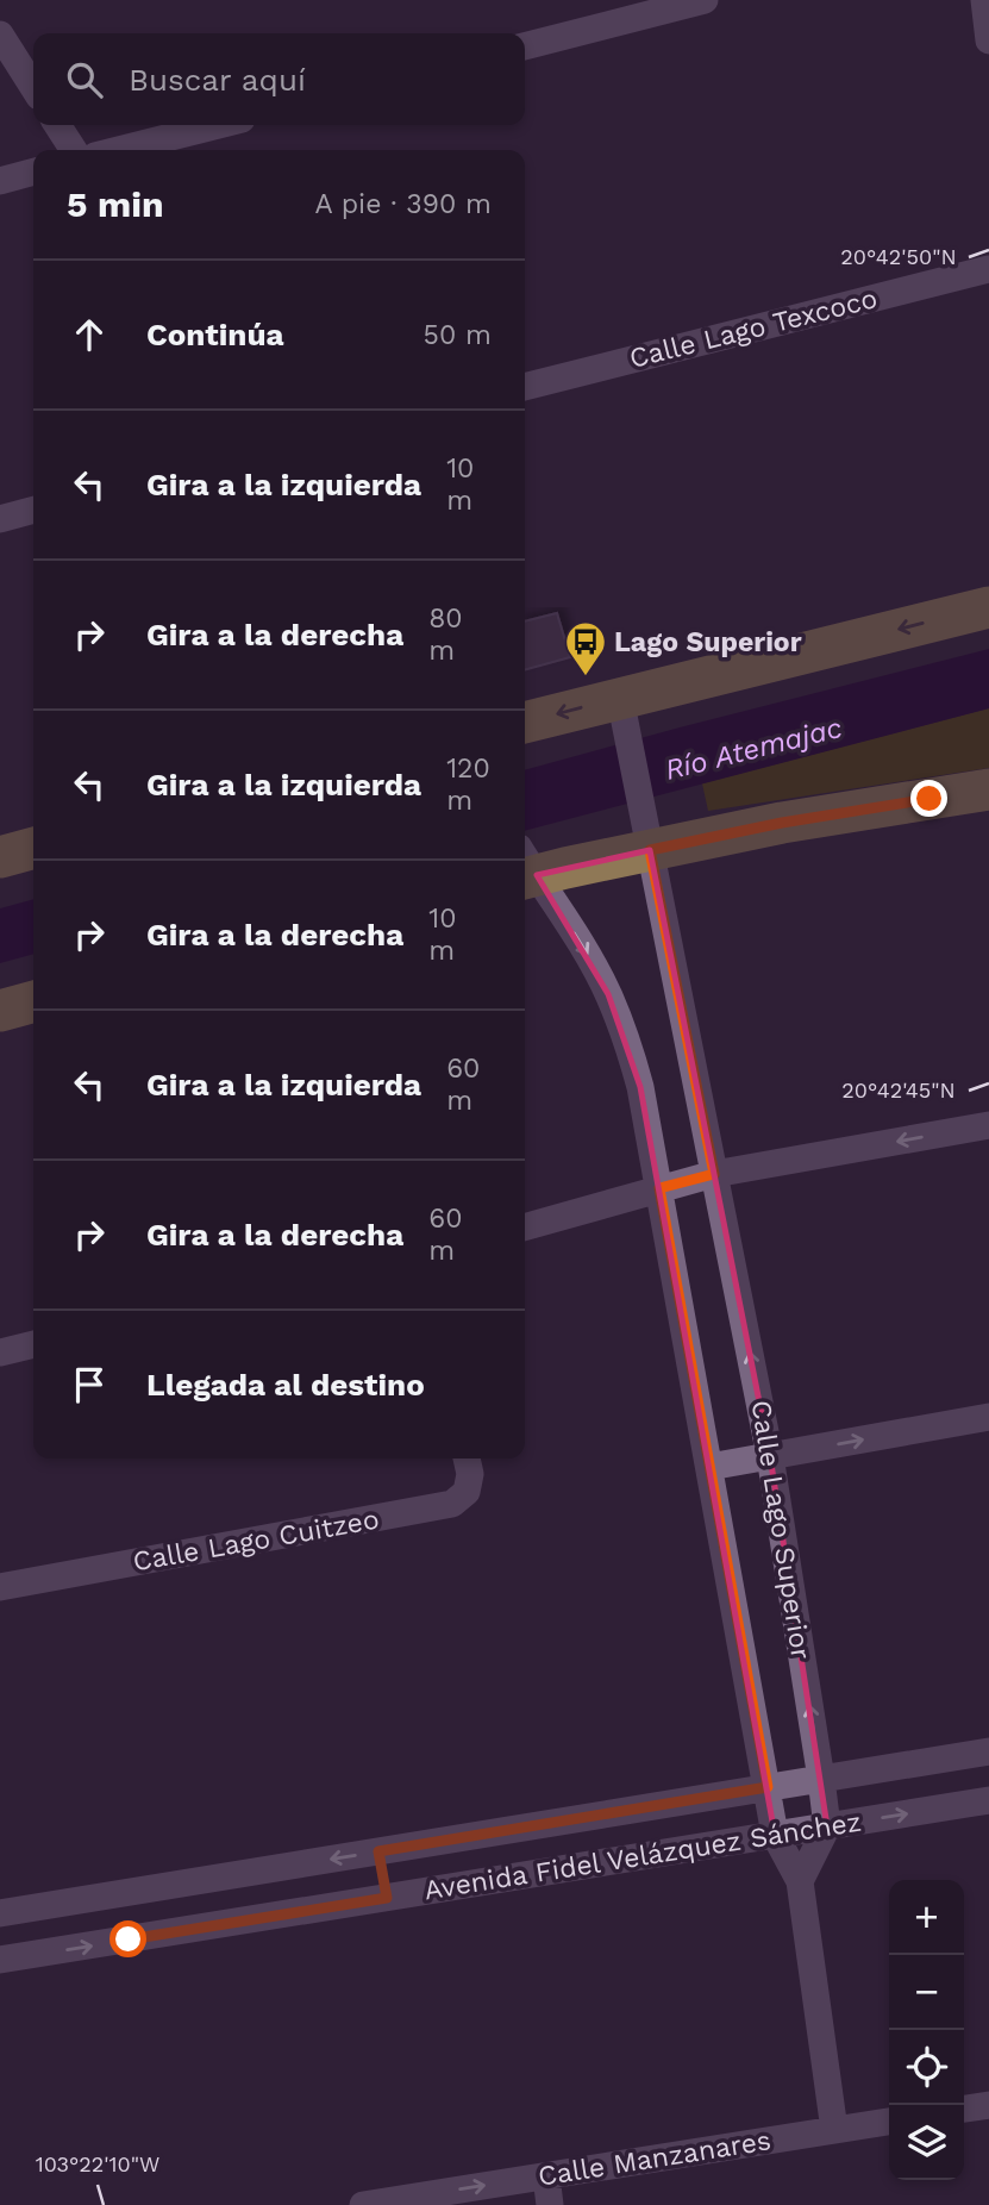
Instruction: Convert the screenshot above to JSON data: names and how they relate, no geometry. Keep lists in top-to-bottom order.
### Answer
{
  "streets": {
    "street": [
      "Calle Lago Texcoco",
      "Calle Lago Superior",
      "Calle Lago Cuitzeo",
      "Avenida Fidel Velázquez Sánchez",
      "Calle Manzanares"
    ]
  },
  "crossings": [
    ["Calle Lago Superior", "Avenida Fidel Velázquez Sánchez"],
    ["Calle Lago Superior", "Calle Manzanares"]
  ],
  "water": ["Río Atemajac"],
  "places": {
    "bus stop": ["Lago Superior"]
  },
  "page": {
    "search": "Buscar aquí",
    "heading": ["5 min", "A pie · 390 m"],
    "list": [
      ["Continúa", "50 m"],
      ["Gira a la izquierda", "10 m"],
      ["Gira a la derecha", "80 m"],
      ["Gira a la izquierda", "120 m"],
      ["Gira a la derecha", "10 m"],
      ["Gira a la izquierda", "60 m"],
      ["Gira a la derecha", "60 m"],
      "Llegada al destino"
    ],
    "map_buttons": ["+", "−"]
  },
  "coordinates": ["20°42'50\"N", "20°42'45\"N", "103°22'10\"W"]
}
